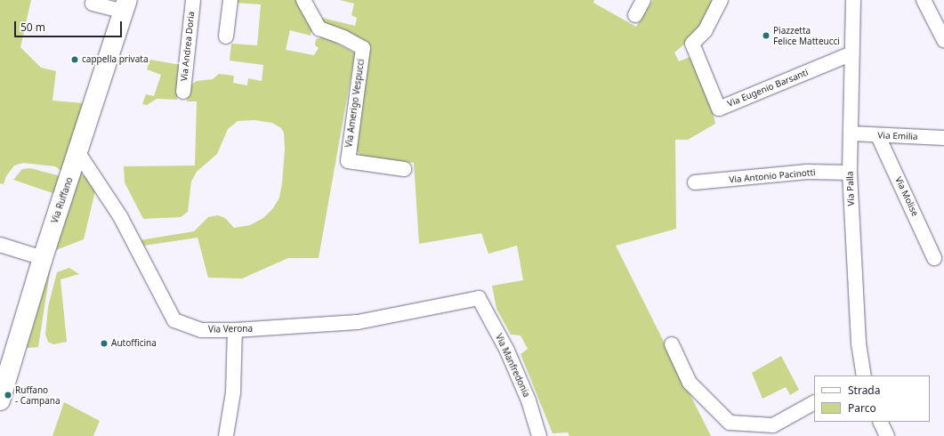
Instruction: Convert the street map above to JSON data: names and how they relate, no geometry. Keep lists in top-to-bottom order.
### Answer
{
  "streets": {
    "street": [
      "Via Andrea Doria",
      "Via Eugenio Barsanti",
      "Via Amerigo Vespucci",
      "Via Emilia",
      "Via Antonio Pacinotti",
      "Via Palla",
      "Via Molise",
      "Via Ruffano",
      "Via Verona",
      "Via Manfredonia"
    ]
  },
  "crossings": [
    ["Via Eugenio Barsanti", "Via Palla"],
    ["Via Emilia", "Via Palla"],
    ["Via Emilia", "Via Molise"],
    ["Via Antonio Pacinotti", "Via Palla"],
    ["Via Ruffano", "Via Verona"],
    ["Via Verona", "Via Manfredonia"]
  ],
  "places": [
    "Piazzetta Felice Matteucci",
    "cappella privata",
    "Autofficina",
    "Ruffano - Campana"
  ],
  "legend": ["Strada", "Parco"],
  "scale_bar": "50 m"
}
